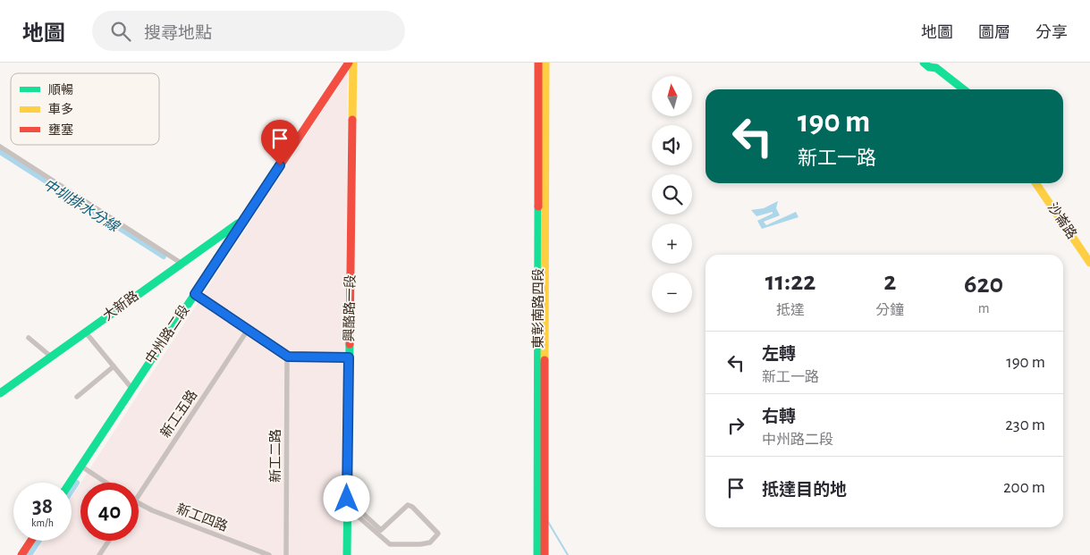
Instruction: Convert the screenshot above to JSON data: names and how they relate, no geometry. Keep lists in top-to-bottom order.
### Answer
{
  "streets": {
    "street": [
      "沙崙路",
      "大新路",
      "興酪路一段",
      "東彰南路四段",
      "中州路二段",
      "新工五路",
      "新工二路",
      "新工四路"
    ]
  },
  "crossings": [
    ["大新路", "中州路二段"]
  ],
  "water": ["中圳排水分線"],
  "legend": ["順暢", "車多", "壅塞"],
  "north": "top",
  "page": {
    "header": "地圖",
    "search": "搜尋地點",
    "nav": ["地圖", "圖層", "分享"],
    "map_buttons": ["+", "−"],
    "turn": ["190 m", "新工一路"],
    "eta": [
      "11:22",
      "抵達",
      "2",
      "分鐘",
      "620",
      "m"
    ],
    "list": [
      {
        "name": "左轉",
        "note": "新工一路",
        "value": "190 m"
      },
      {
        "name": "右轉",
        "note": "中州路二段",
        "value": "230 m"
      },
      {
        "name": "抵達目的地",
        "value": "200 m"
      }
    ],
    "speed": "38 km/h",
    "limit": "40"
  }
}
